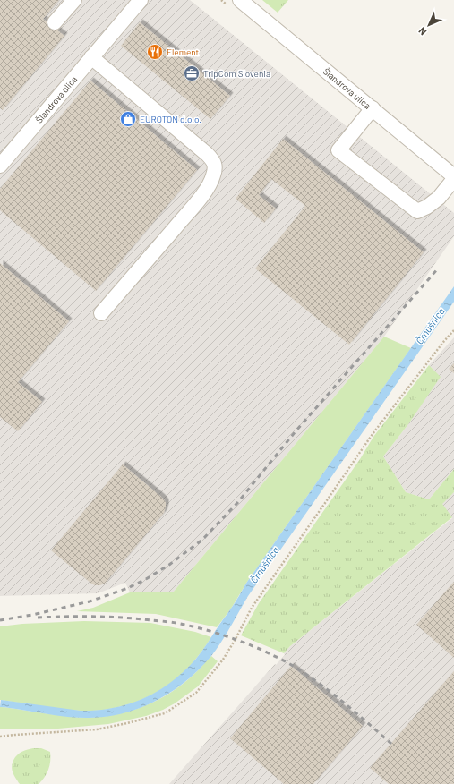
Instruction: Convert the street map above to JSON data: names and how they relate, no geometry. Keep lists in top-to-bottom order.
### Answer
{
  "streets": {
    "street": ["Šlandrova ulica"]
  },
  "water": ["Črnušnica"],
  "places": {
    "restaurant": ["Element"],
    "office": ["TripCom Slovenia"],
    "shop": ["EUROTON d.o.o."]
  },
  "north": "bottom left"
}
